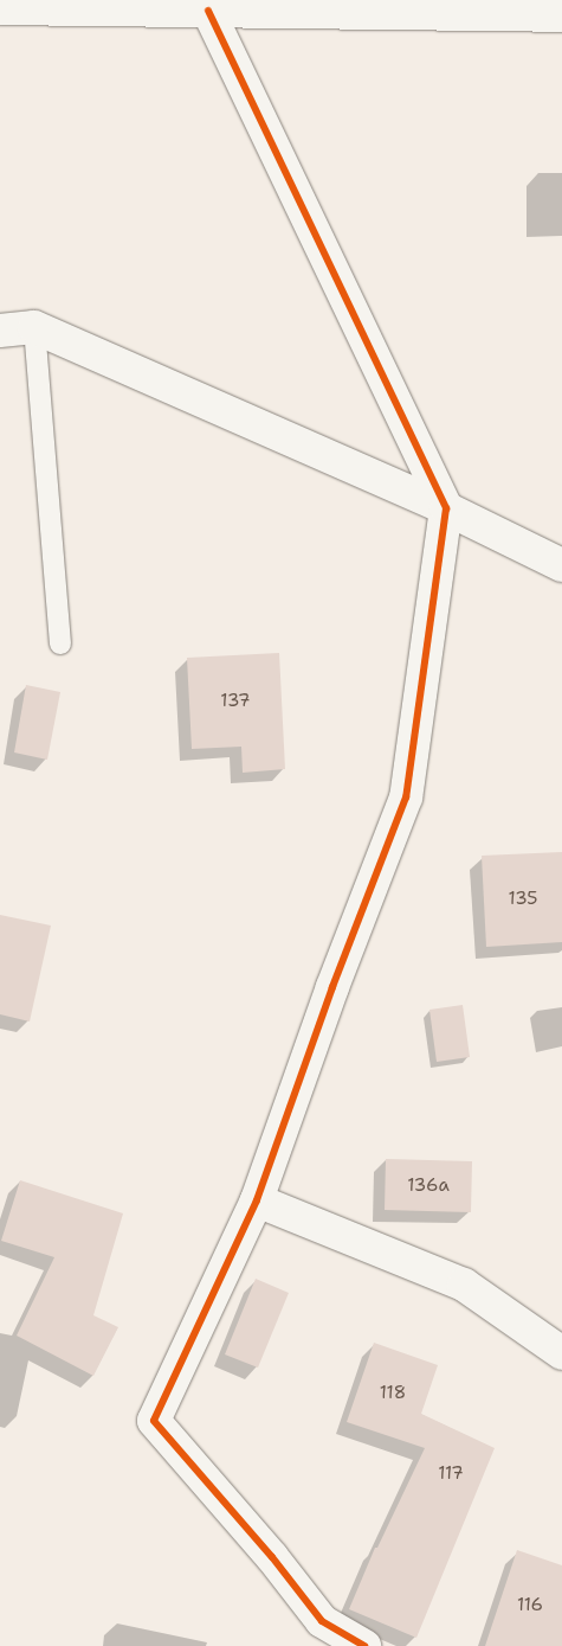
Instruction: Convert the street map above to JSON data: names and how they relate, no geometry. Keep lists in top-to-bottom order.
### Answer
{
  "house_numbers": [
    "137",
    "135",
    "136а",
    "118",
    "117",
    "116"
  ]
}
